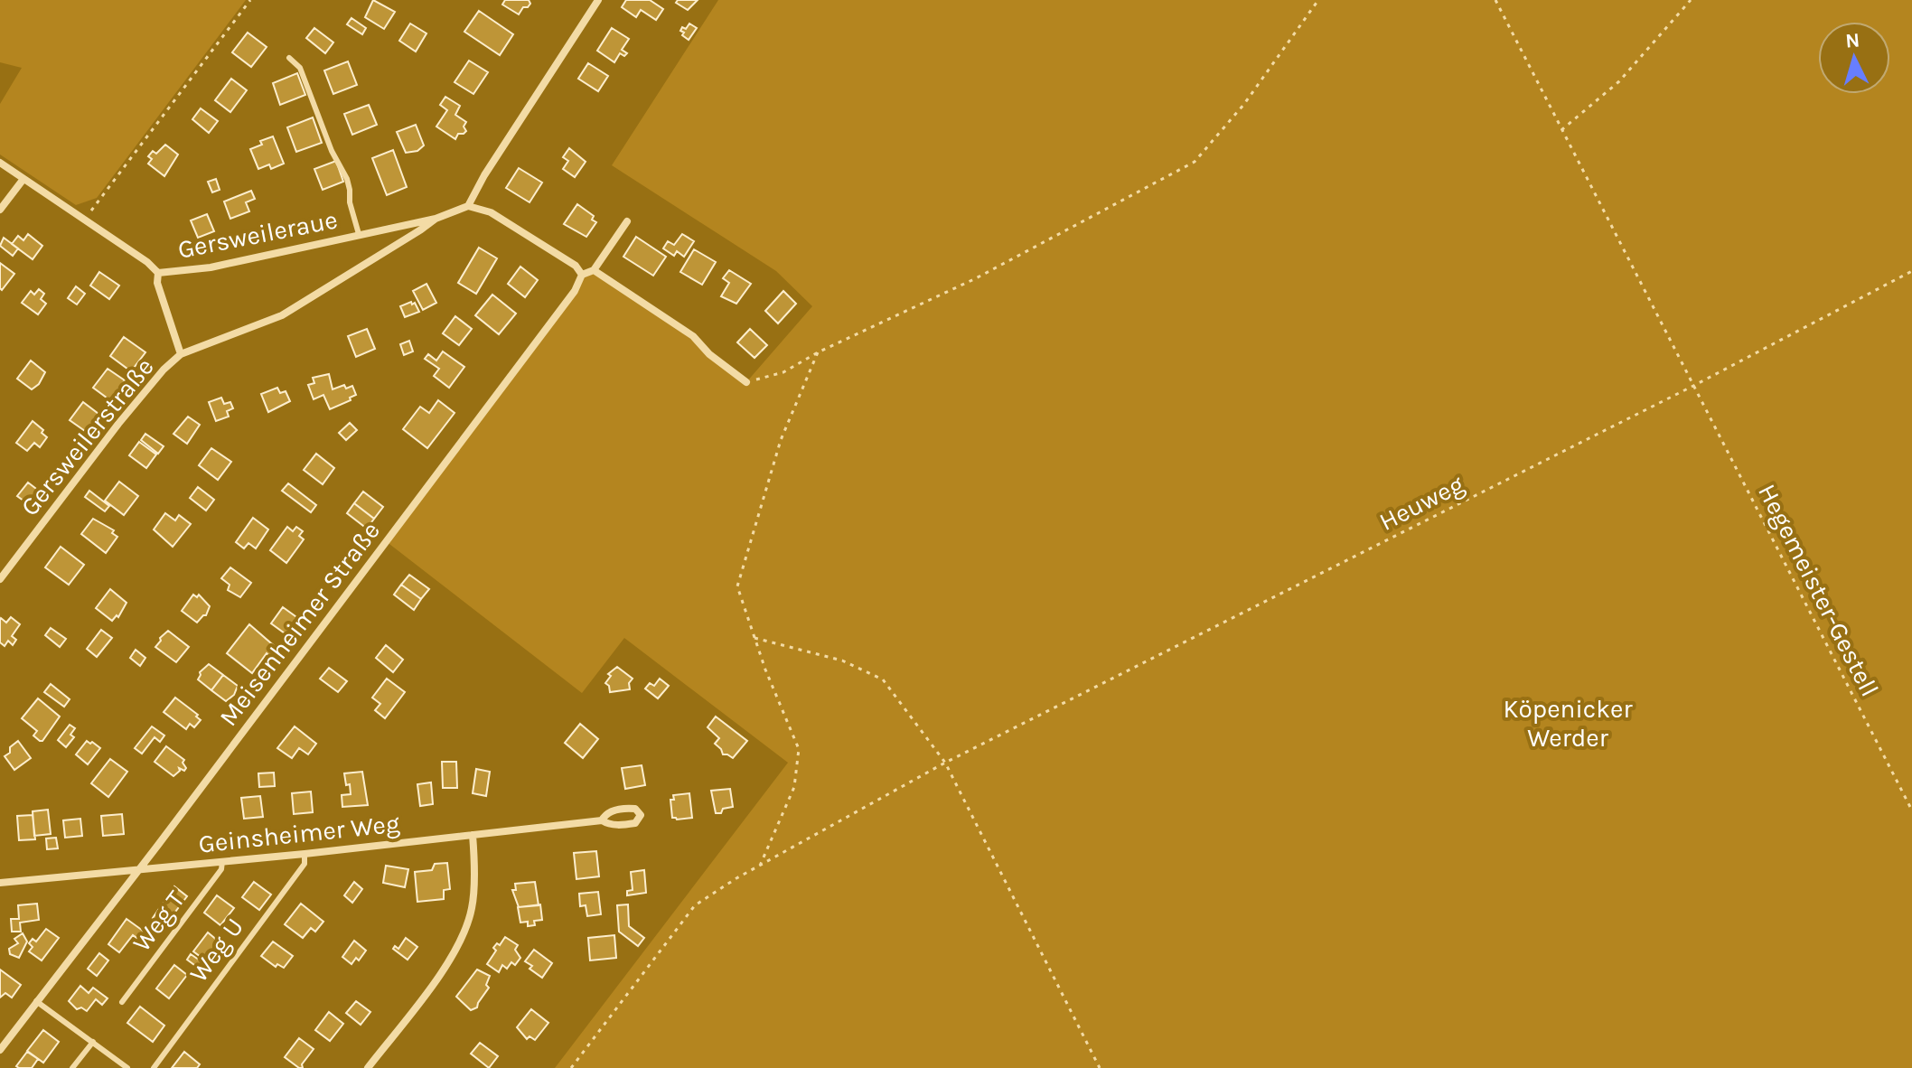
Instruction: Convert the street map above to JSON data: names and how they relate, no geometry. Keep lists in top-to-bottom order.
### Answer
{
  "streets": {
    "street": [
      "Gersweileraue",
      "Gersweilerstraße",
      "Meisenheimer Straße",
      "Geinsheimer Weg"
    ],
    "lane": ["Weg T", "Weg U"],
    "path": ["Heuweg", "Hegemeister-Gestell"]
  },
  "crossings": [
    ["Gersweileraue", "Gersweilerstraße"],
    ["Heuweg", "Hegemeister-Gestell"],
    ["Meisenheimer Straße", "Geinsheimer Weg"],
    ["Geinsheimer Weg", "Weg T"],
    ["Geinsheimer Weg", "Weg U"]
  ],
  "parks": ["Köpenicker Werder"],
  "north": "top"
}
